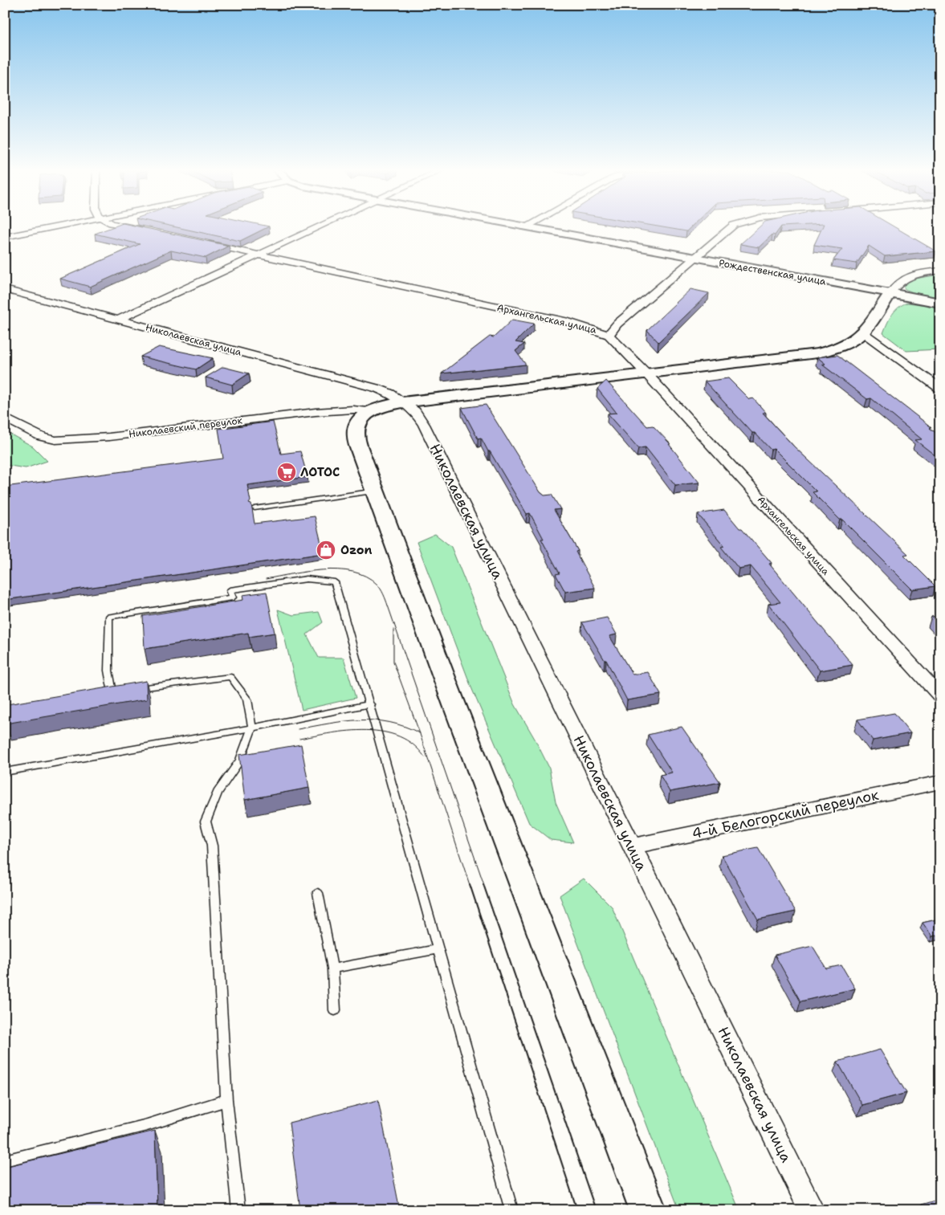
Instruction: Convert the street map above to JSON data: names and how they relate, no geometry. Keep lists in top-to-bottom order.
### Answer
{
  "streets": {
    "main road": ["Рождественская улица"],
    "street": [
      "Архангельская улица",
      "Николаевская улица",
      "Николаевский переулок",
      "4-й Белогорский переулок"
    ]
  },
  "crossings": [
    ["Николаевская улица", "4-й Белогорский переулок"]
  ],
  "places": {
    "supermarket": ["ЛОТОС"],
    "shop": ["Ozon"]
  }
}
